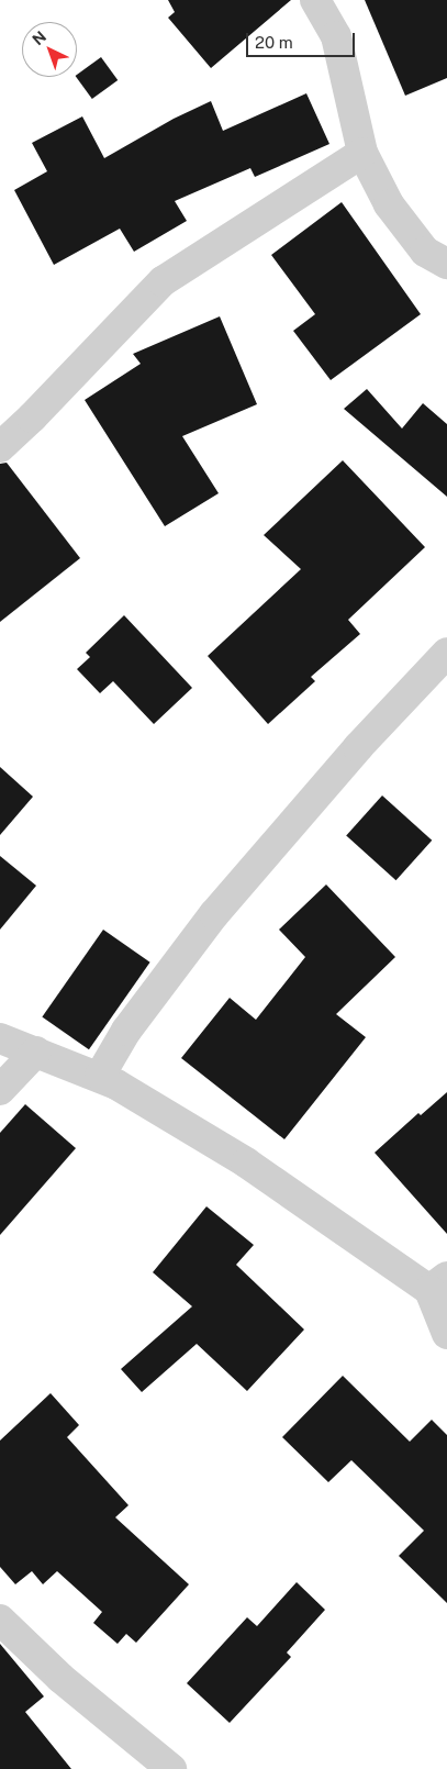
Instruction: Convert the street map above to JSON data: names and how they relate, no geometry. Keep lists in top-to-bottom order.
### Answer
{
  "scale_bar": "20 m",
  "north": "top left"
}
